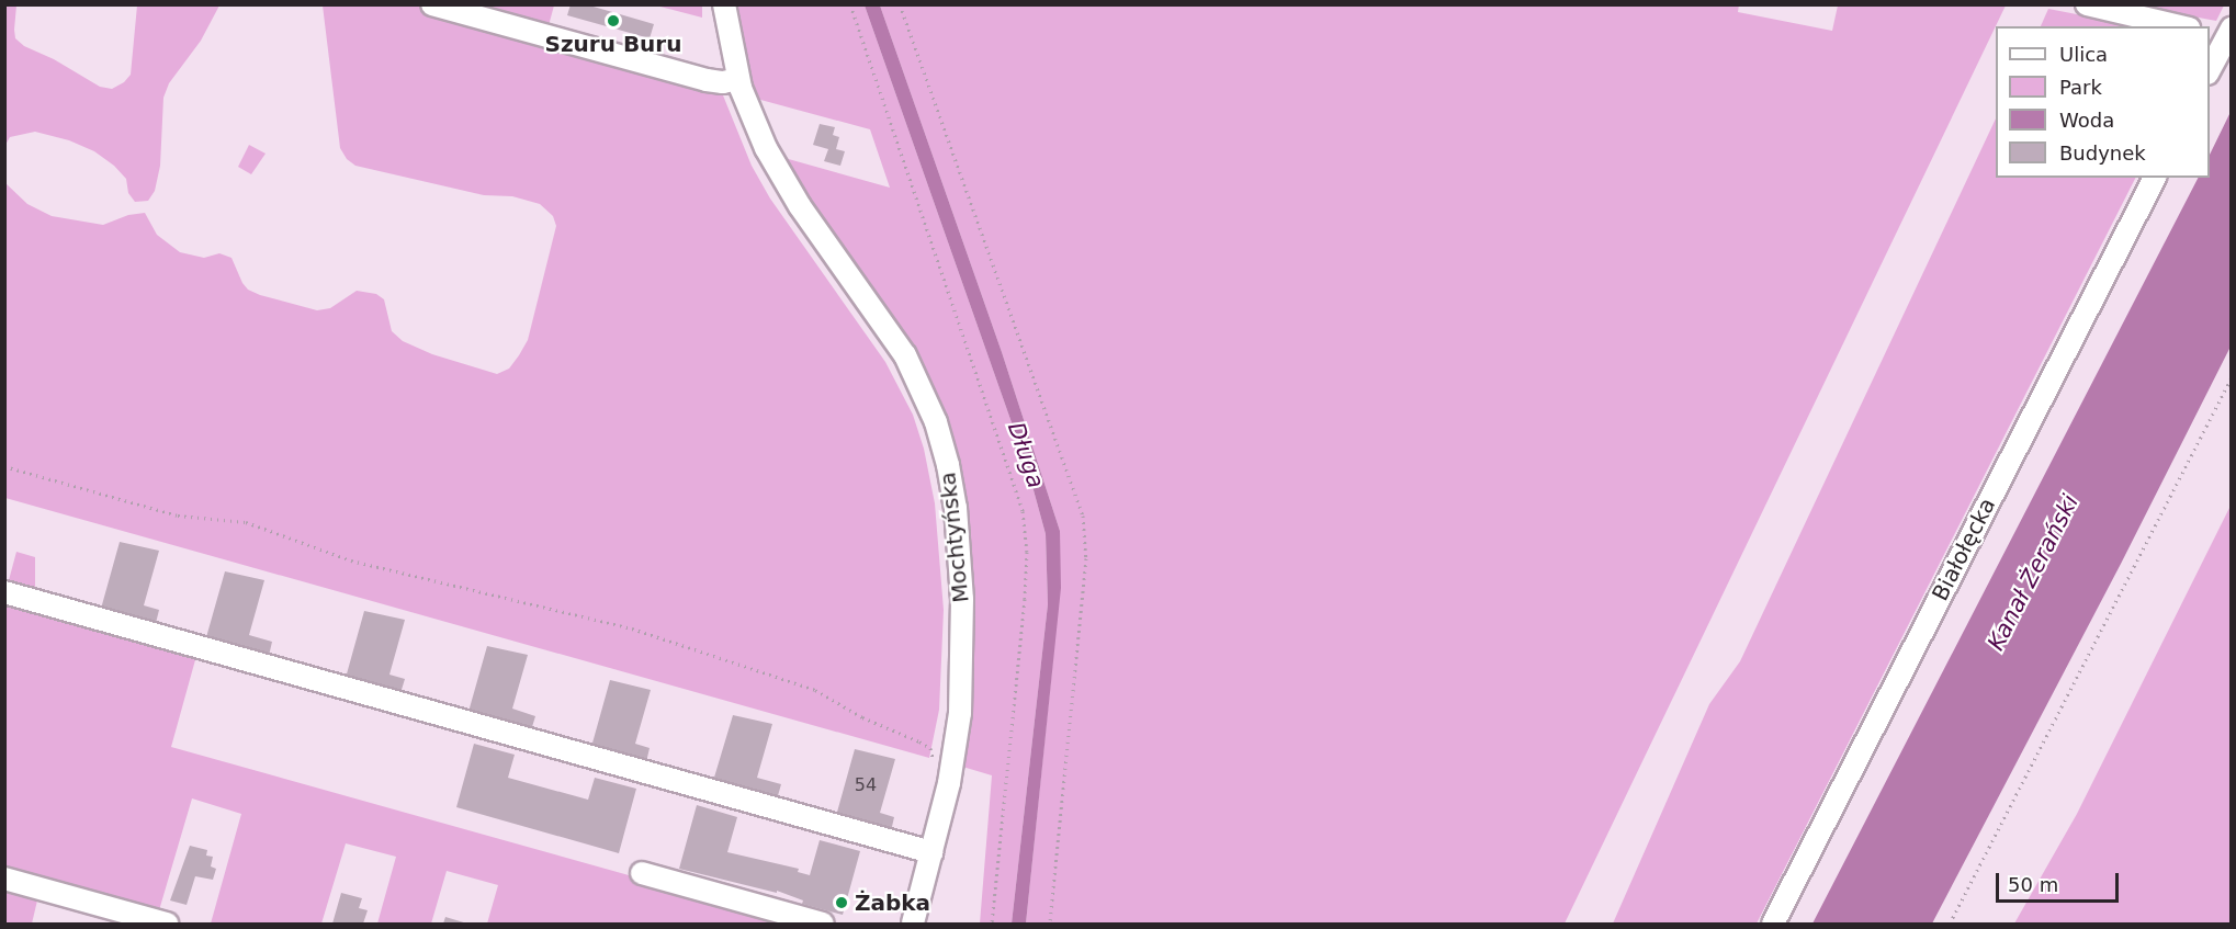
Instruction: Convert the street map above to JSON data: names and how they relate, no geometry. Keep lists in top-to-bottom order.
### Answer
{
  "streets": {
    "street": ["Mochtyńska", "Białołęcka"]
  },
  "water": ["Długa", "Kanał Żerański"],
  "places": ["Szuru Buru", "Żabka"],
  "house_numbers": ["54"],
  "legend": [
    "Ulica",
    "Park",
    "Woda",
    "Budynek"
  ],
  "scale_bar": "50 m"
}
